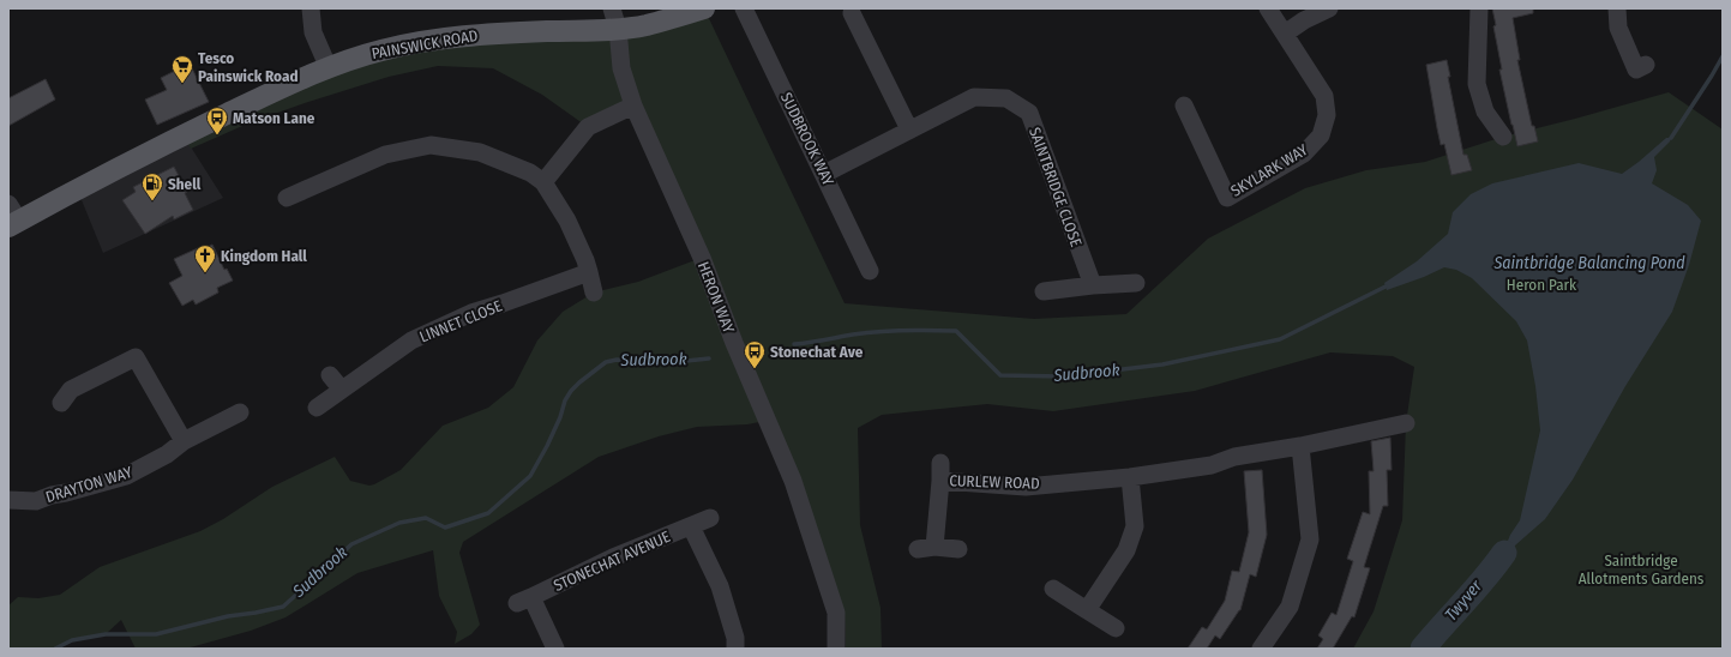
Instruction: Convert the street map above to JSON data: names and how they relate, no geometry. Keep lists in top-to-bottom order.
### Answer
{
  "streets": {
    "main road": ["PAINSWICK ROAD"],
    "street": [
      "SUDBROOK WAY",
      "SKYLARK WAY",
      "SAINTBRIDGE CLOSE",
      "HERON WAY",
      "LINNET CLOSE",
      "CURLEW ROAD",
      "DRAYTON WAY",
      "STONECHAT AVENUE"
    ]
  },
  "crossings": [
    ["PAINSWICK ROAD", "HERON WAY"],
    ["SUDBROOK WAY", "SAINTBRIDGE CLOSE"]
  ],
  "water": ["Saintbridge Balancing Pond", "Sudbrook", "Twyver"],
  "parks": ["Heron Park", "Saintbridge Allotments Gardens"],
  "places": {
    "supermarket": ["Tesco Painswick Road"],
    "bus stop": ["Matson Lane", "Stonechat Ave"],
    "fuel station": ["Shell"],
    "church": ["Kingdom Hall"]
  }
}
